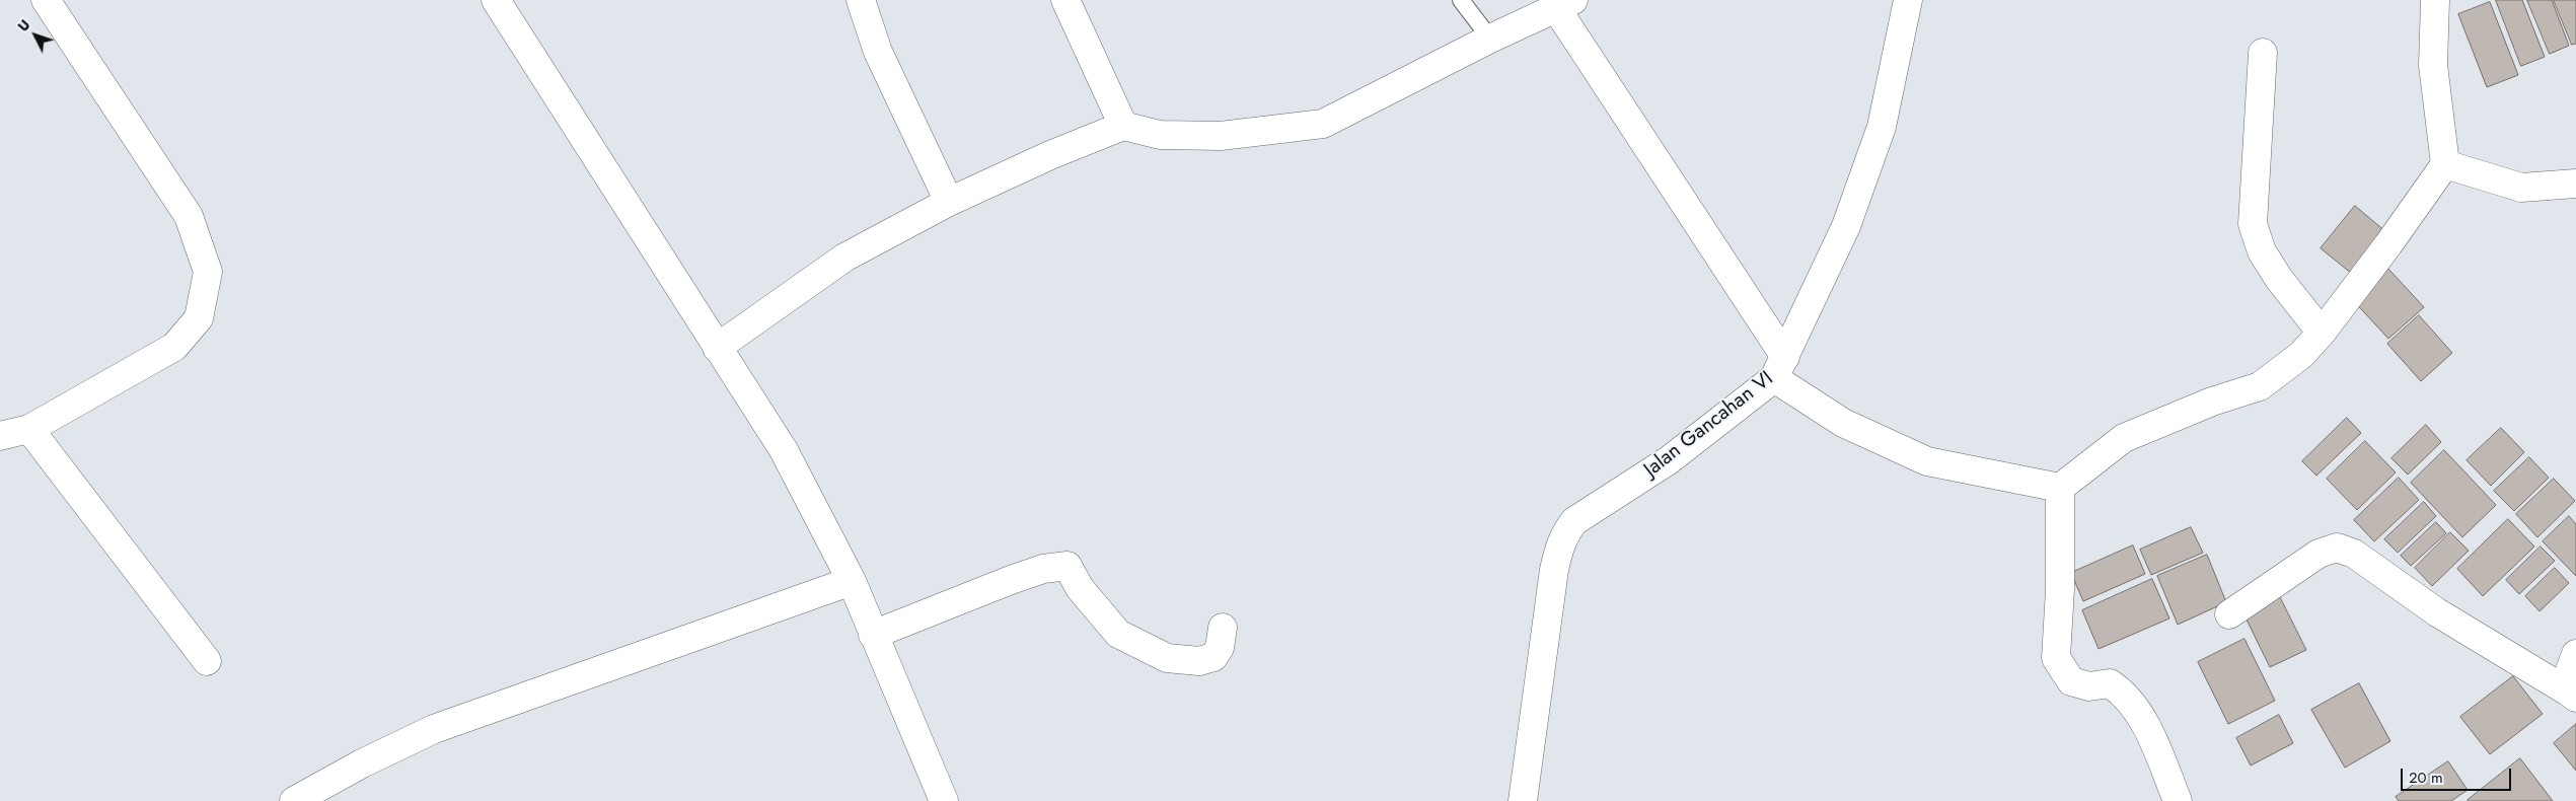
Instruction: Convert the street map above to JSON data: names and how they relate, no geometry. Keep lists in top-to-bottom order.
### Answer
{
  "streets": {
    "street": ["Jalan Gancahan VI"]
  },
  "scale_bar": "20 m",
  "north": "top left"
}
